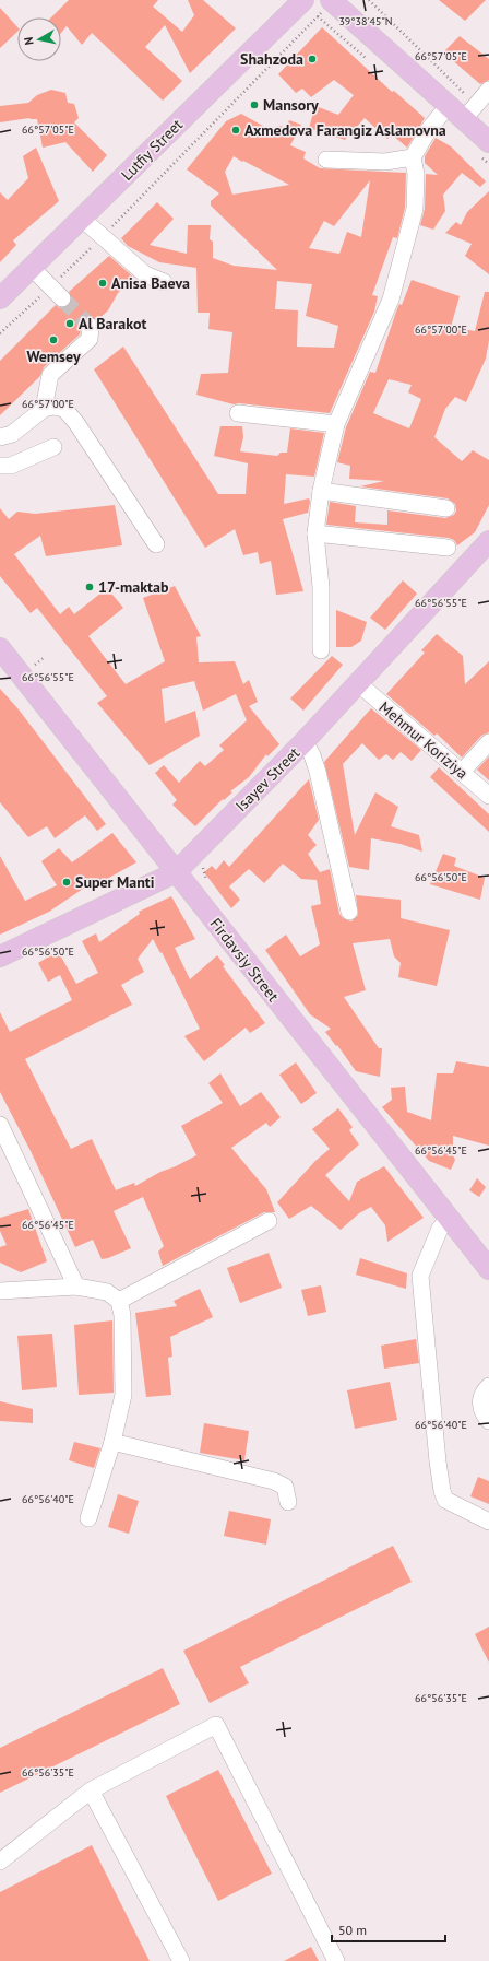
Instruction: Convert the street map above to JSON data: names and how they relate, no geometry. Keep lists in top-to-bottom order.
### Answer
{
  "streets": {
    "main road": ["Lutfiy Street", "Isayev Street", "Firdavsiy Street"],
    "street": ["Mehmur Koriziya"]
  },
  "crossings": [
    ["Mehmur Koriziya", "Isayev Street"],
    ["Isayev Street", "Firdavsiy Street"]
  ],
  "places": [
    "Shahzoda",
    "Mansory",
    "Axmedova Farangiz Aslamovna",
    "Anisa Baeva",
    "Al Barakot",
    "Wemsey",
    "17-maktab",
    "Super Manti"
  ],
  "scale_bar": "50 m",
  "north": "left",
  "coordinates": [
    "39°38'45\"N",
    "66°57'05\"E",
    "66°57'00\"E",
    "66°56'55\"E",
    "66°56'50\"E",
    "66°56'45\"E",
    "66°56'40\"E",
    "66°56'35\"E"
  ]
}
